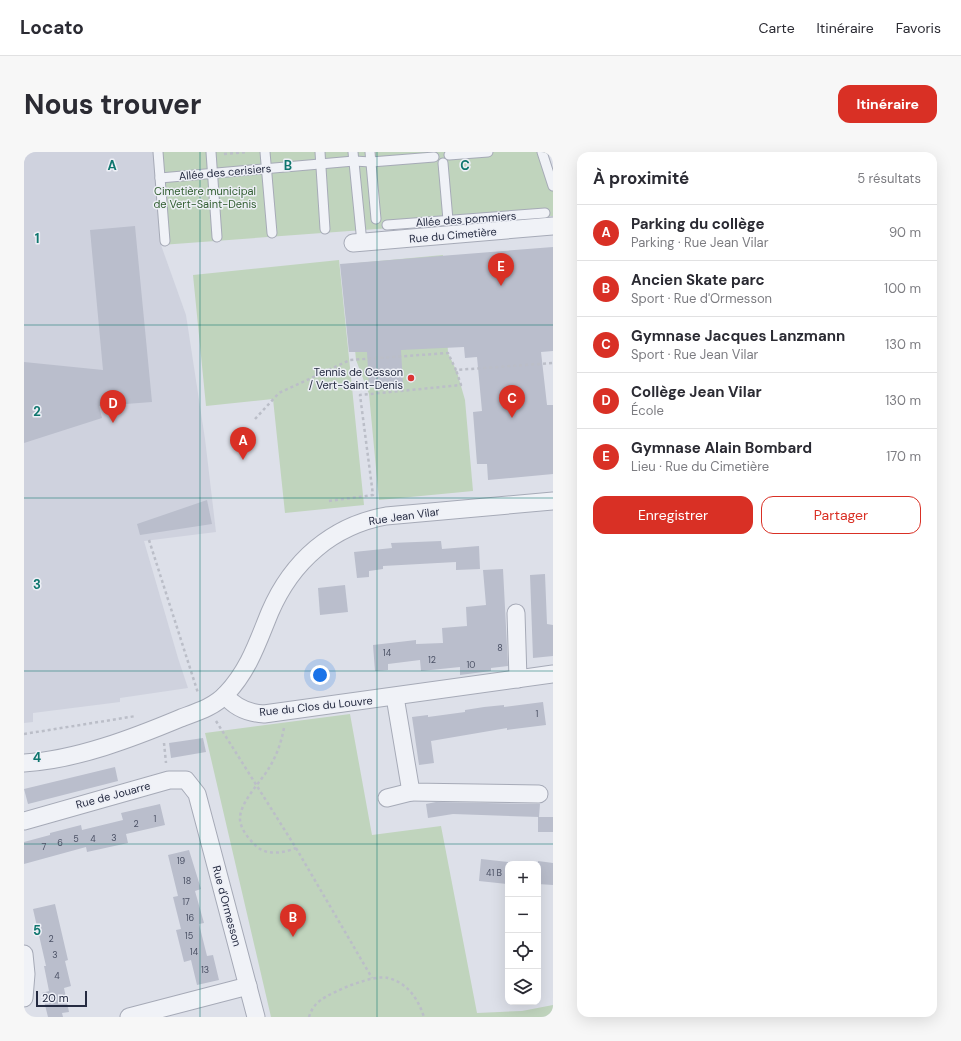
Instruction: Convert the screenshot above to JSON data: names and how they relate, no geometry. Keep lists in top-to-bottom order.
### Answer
{
  "streets": {
    "street": [
      "Rue du Cimetière",
      "Rue Jean Vilar",
      "Rue du Clos du Louvre",
      "Rue de Jouarre",
      "Rue d'Ormesson"
    ],
    "lane": ["Allée des cerisiers", "Allée des pommiers"]
  },
  "crossings": [
    ["Allée des pommiers", "Rue du Cimetière"],
    ["Rue Jean Vilar", "Rue du Clos du Louvre"],
    ["Rue de Jouarre", "Rue d'Ormesson"]
  ],
  "parks": ["Cimetière municipal de Vert-Saint-Denis"],
  "places": ["Tennis de Cesson / Vert-Saint-Denis"],
  "house_numbers": [
    "8",
    "14",
    "12",
    "10",
    "1",
    "1",
    "2",
    "3",
    "5",
    "4",
    "6",
    "7",
    "19",
    "41 B",
    "18",
    "17",
    "16",
    "15",
    "2",
    "14",
    "3",
    "13",
    "4"
  ],
  "scale_bar": "20 m",
  "page": {
    "header": "Locato",
    "nav": ["Carte", "Itinéraire", "Favoris"],
    "buttons": [
      "Itinéraire",
      ["Enregistrer", "Partager"]
    ],
    "title": "Nous trouver",
    "heading": ["À proximité", "5 résultats"],
    "list": [
      {
        "mark": "A",
        "name": "Parking du collège",
        "note": "Parking · Rue Jean Vilar",
        "value": "90 m"
      },
      {
        "mark": "B",
        "name": "Ancien Skate parc",
        "note": "Sport · Rue d'Ormesson",
        "value": "100 m"
      },
      {
        "mark": "C",
        "name": "Gymnase Jacques Lanzmann",
        "note": "Sport · Rue Jean Vilar",
        "value": "130 m"
      },
      {
        "mark": "D",
        "name": "Collège Jean Vilar",
        "note": "École",
        "value": "130 m"
      },
      {
        "mark": "E",
        "name": "Gymnase Alain Bombard",
        "note": "Lieu · Rue du Cimetière",
        "value": "170 m"
      }
    ],
    "pins": [
      "E",
      "C",
      "D",
      "A",
      "B"
    ],
    "map_buttons": ["+", "−"],
    "scale": "20 m"
  },
  "grid": {
    "columns": ["A", "B", "C"],
    "rows": [
      "1",
      "2",
      "3",
      "4",
      "5"
    ]
  }
}
